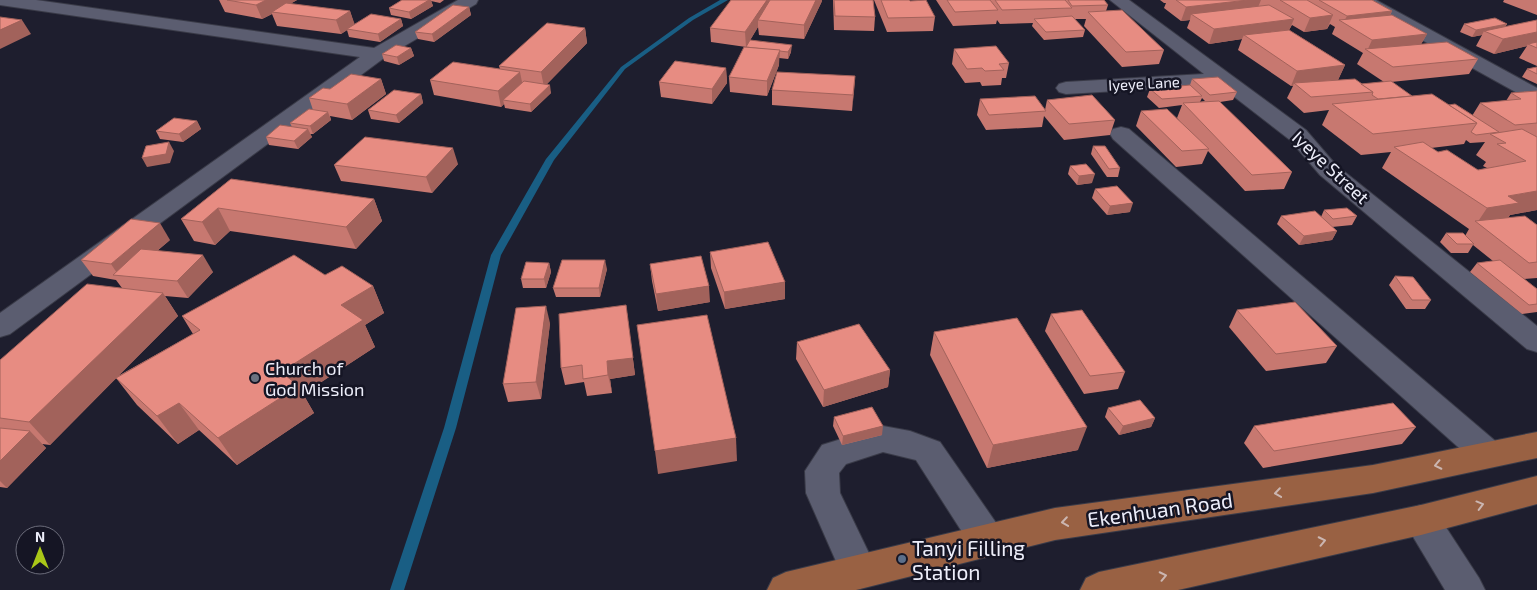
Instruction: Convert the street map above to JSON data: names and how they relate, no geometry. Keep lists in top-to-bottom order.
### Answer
{
  "streets": {
    "main road": ["Ekenhuan Road"],
    "street": ["Iyeye Lane", "Iyeye Street"]
  },
  "crossings": [
    ["Iyeye Lane", "Iyeye Street"]
  ],
  "places": ["Church of God Mission", "Tanyi Filling Station"],
  "north": "top"
}
